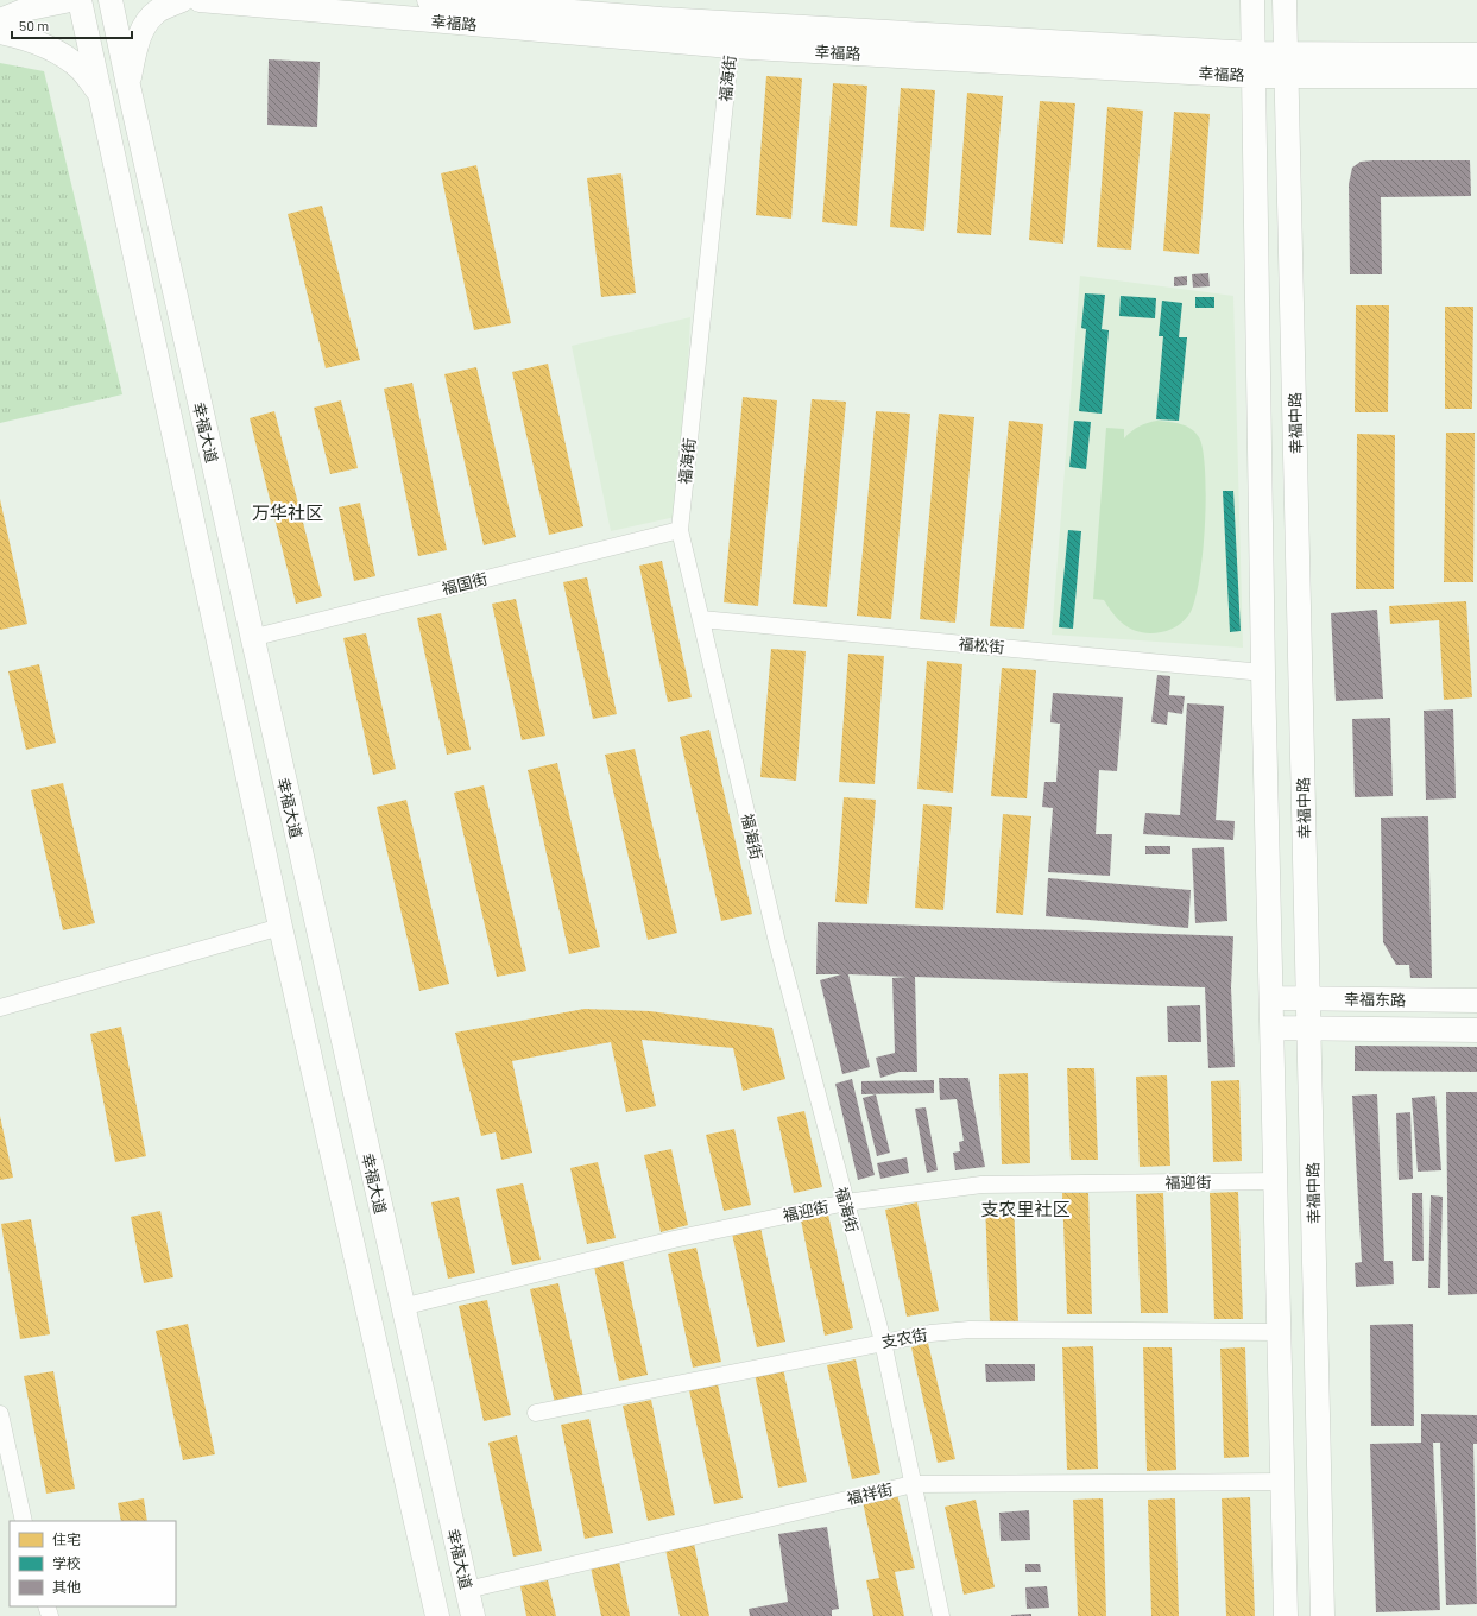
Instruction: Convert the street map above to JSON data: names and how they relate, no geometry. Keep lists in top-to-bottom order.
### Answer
{
  "streets": {
    "main road": [
      "幸福路",
      "幸福中路",
      "幸福大道",
      "幸福东路"
    ],
    "street": [
      "福海街",
      "福国街",
      "福松街",
      "福迎街",
      "支农街",
      "福祥街"
    ]
  },
  "crossings": [
    ["幸福路", "福海街"],
    ["幸福路", "幸福中路"],
    ["福海街", "福国街"],
    ["福海街", "福松街"],
    ["福海街", "福迎街"],
    ["福海街", "支农街"],
    ["福海街", "福祥街"],
    ["幸福中路", "幸福东路"],
    ["幸福大道", "福国街"],
    ["幸福大道", "福迎街"],
    ["幸福大道", "福祥街"]
  ],
  "districts": ["万华社区", "支农里社区"],
  "legend": ["住宅", "学校", "其他"],
  "scale_bar": "50 m"
}
